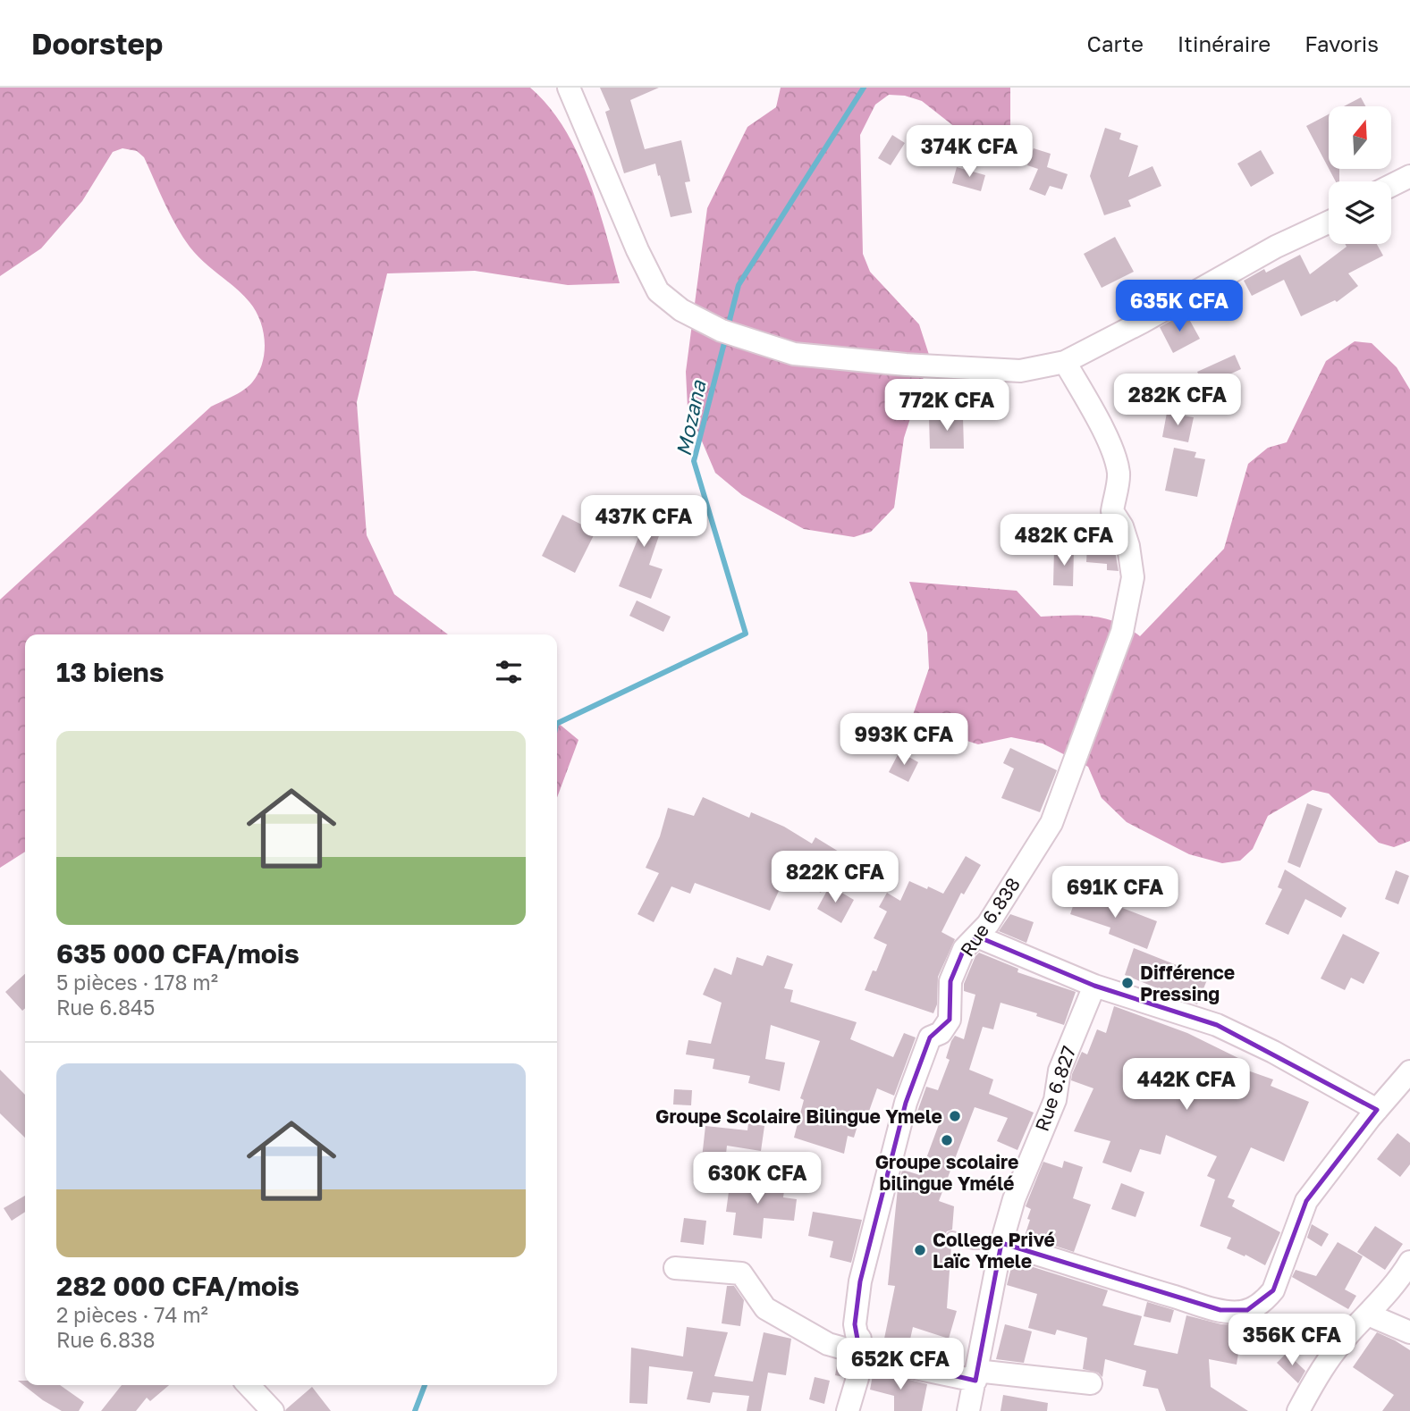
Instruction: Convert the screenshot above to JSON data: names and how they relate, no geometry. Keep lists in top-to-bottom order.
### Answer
{
  "streets": {
    "street": ["Rue 6.838", "Rue 6.827"]
  },
  "water": ["Mozana"],
  "places": [
    "Différence Pressing",
    "Groupe Scolaire Bilingue Ymele",
    "Groupe scolaire bilingue Ymélé",
    "College Privé Laïc Ymele"
  ],
  "north": "top",
  "page": {
    "header": "Doorstep",
    "nav": ["Carte", "Itinéraire", "Favoris"],
    "price": [
      "374K CFA",
      "635K CFA",
      "282K CFA",
      "772K CFA",
      "437K CFA",
      "482K CFA",
      "993K CFA",
      "822K CFA",
      "691K CFA",
      "442K CFA",
      "630K CFA",
      "356K CFA",
      "652K CFA"
    ],
    "heading": "13 biens",
    "list": [
      {
        "name": "635 000 CFA/mois",
        "note": "5 pièces · 178 m² · Rue 6.845"
      },
      {
        "name": "282 000 CFA/mois",
        "note": "2 pièces · 74 m² · Rue 6.838"
      }
    ]
  }
}
